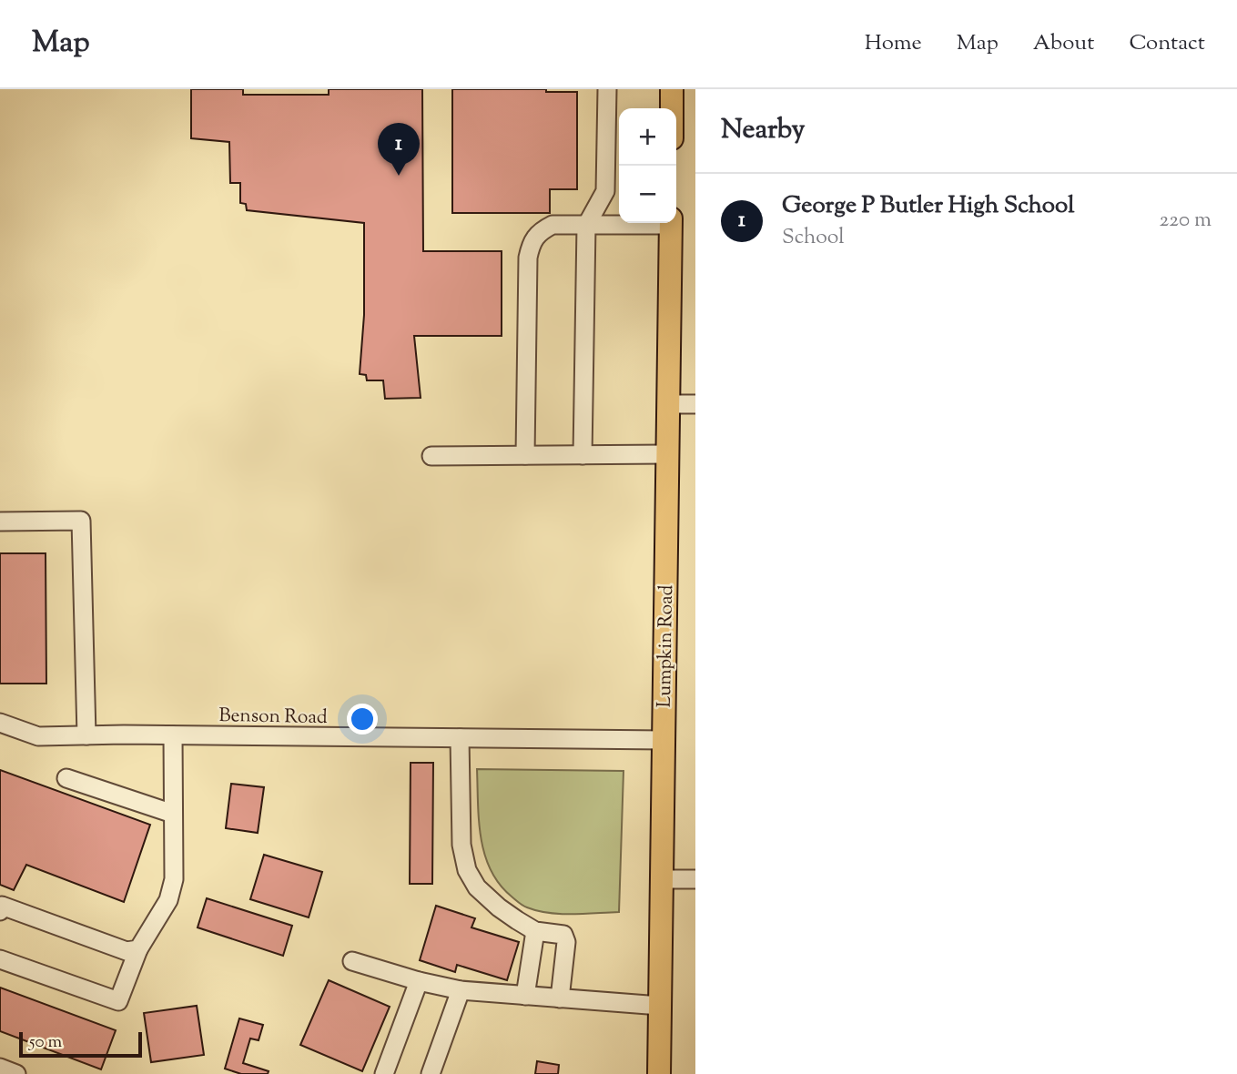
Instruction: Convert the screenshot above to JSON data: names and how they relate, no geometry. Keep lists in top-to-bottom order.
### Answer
{
  "streets": {
    "main road": ["Lumpkin Road"],
    "street": ["Benson Road"]
  },
  "crossings": [
    ["Lumpkin Road", "Benson Road"]
  ],
  "scale_bar": "50 m",
  "page": {
    "header": "Map",
    "nav": [
      "Home",
      "Map",
      "About",
      "Contact"
    ],
    "heading": "Nearby",
    "map_buttons": ["+", "−"],
    "pins": "1",
    "list": [
      {
        "mark": "1",
        "name": "George P Butler High School",
        "note": "School",
        "value": "220 m"
      }
    ],
    "scale": "50 m"
  }
}
